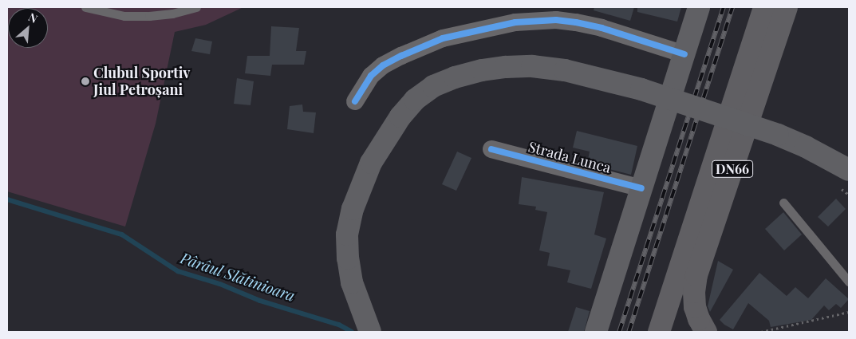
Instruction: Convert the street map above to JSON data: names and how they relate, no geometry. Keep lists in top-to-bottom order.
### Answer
{
  "streets": {
    "main road": ["DN66"],
    "street": ["Strada Lunca"]
  },
  "water": ["Pârâul Slătinioara"],
  "places": ["Clubul Sportiv Jiul Petroșani"],
  "north": "top right"
}
